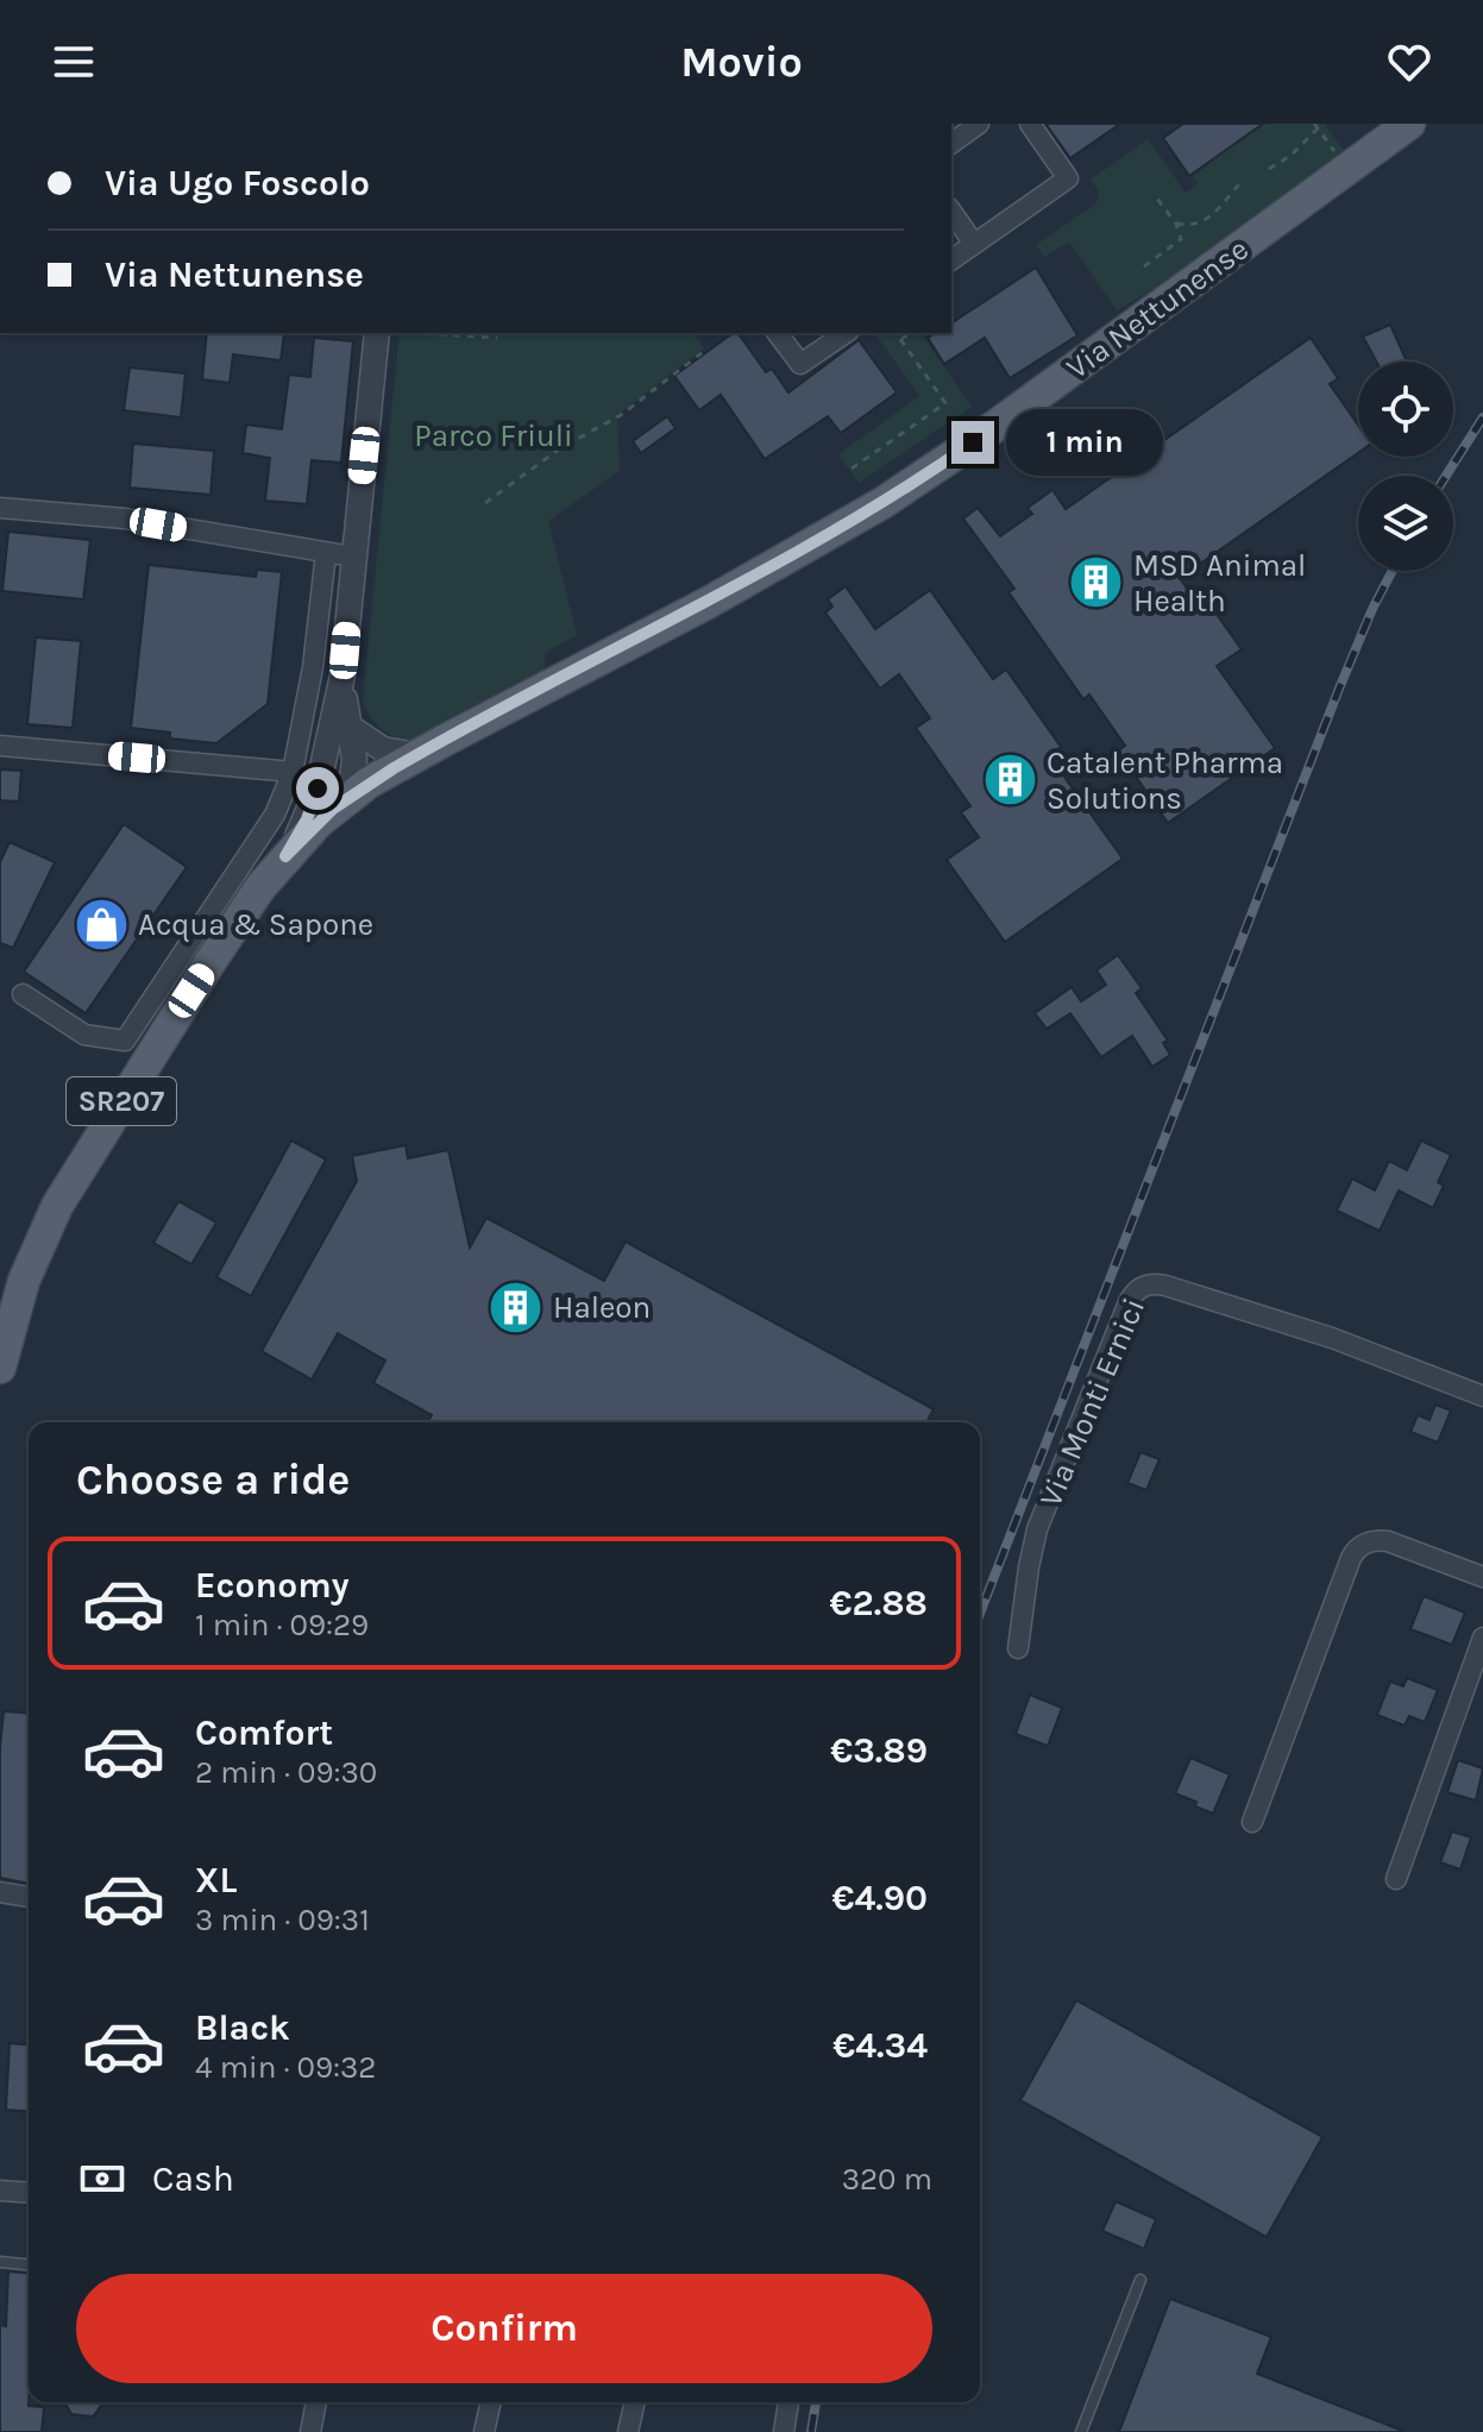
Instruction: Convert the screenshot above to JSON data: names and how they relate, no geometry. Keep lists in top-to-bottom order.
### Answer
{
  "streets": {
    "main road": ["Via Nettunense", "SR207"],
    "street": ["Via Monti Ernici"]
  },
  "parks": ["Parco Friuli"],
  "places": {
    "building": ["MSD Animal Health", "Catalent Pharma Solutions", "Haleon"],
    "shop": ["Acqua & Sapone"]
  },
  "page": {
    "header": "Movio",
    "banner": ["Via Ugo Foscolo", "Via Nettunense"],
    "bubble": "1 min",
    "heading": "Choose a ride",
    "list": [
      {
        "name": "Economy",
        "note": "1 min · 09:29",
        "value": "€2.88"
      },
      {
        "name": "Comfort",
        "note": "2 min · 09:30",
        "value": "€3.89"
      },
      {
        "name": "XL",
        "note": "3 min · 09:31",
        "value": "€4.90"
      },
      {
        "name": "Black",
        "note": "4 min · 09:32",
        "value": "€4.34"
      }
    ],
    "pay": ["Cash", "320 m"],
    "buttons": "Confirm"
  }
}
